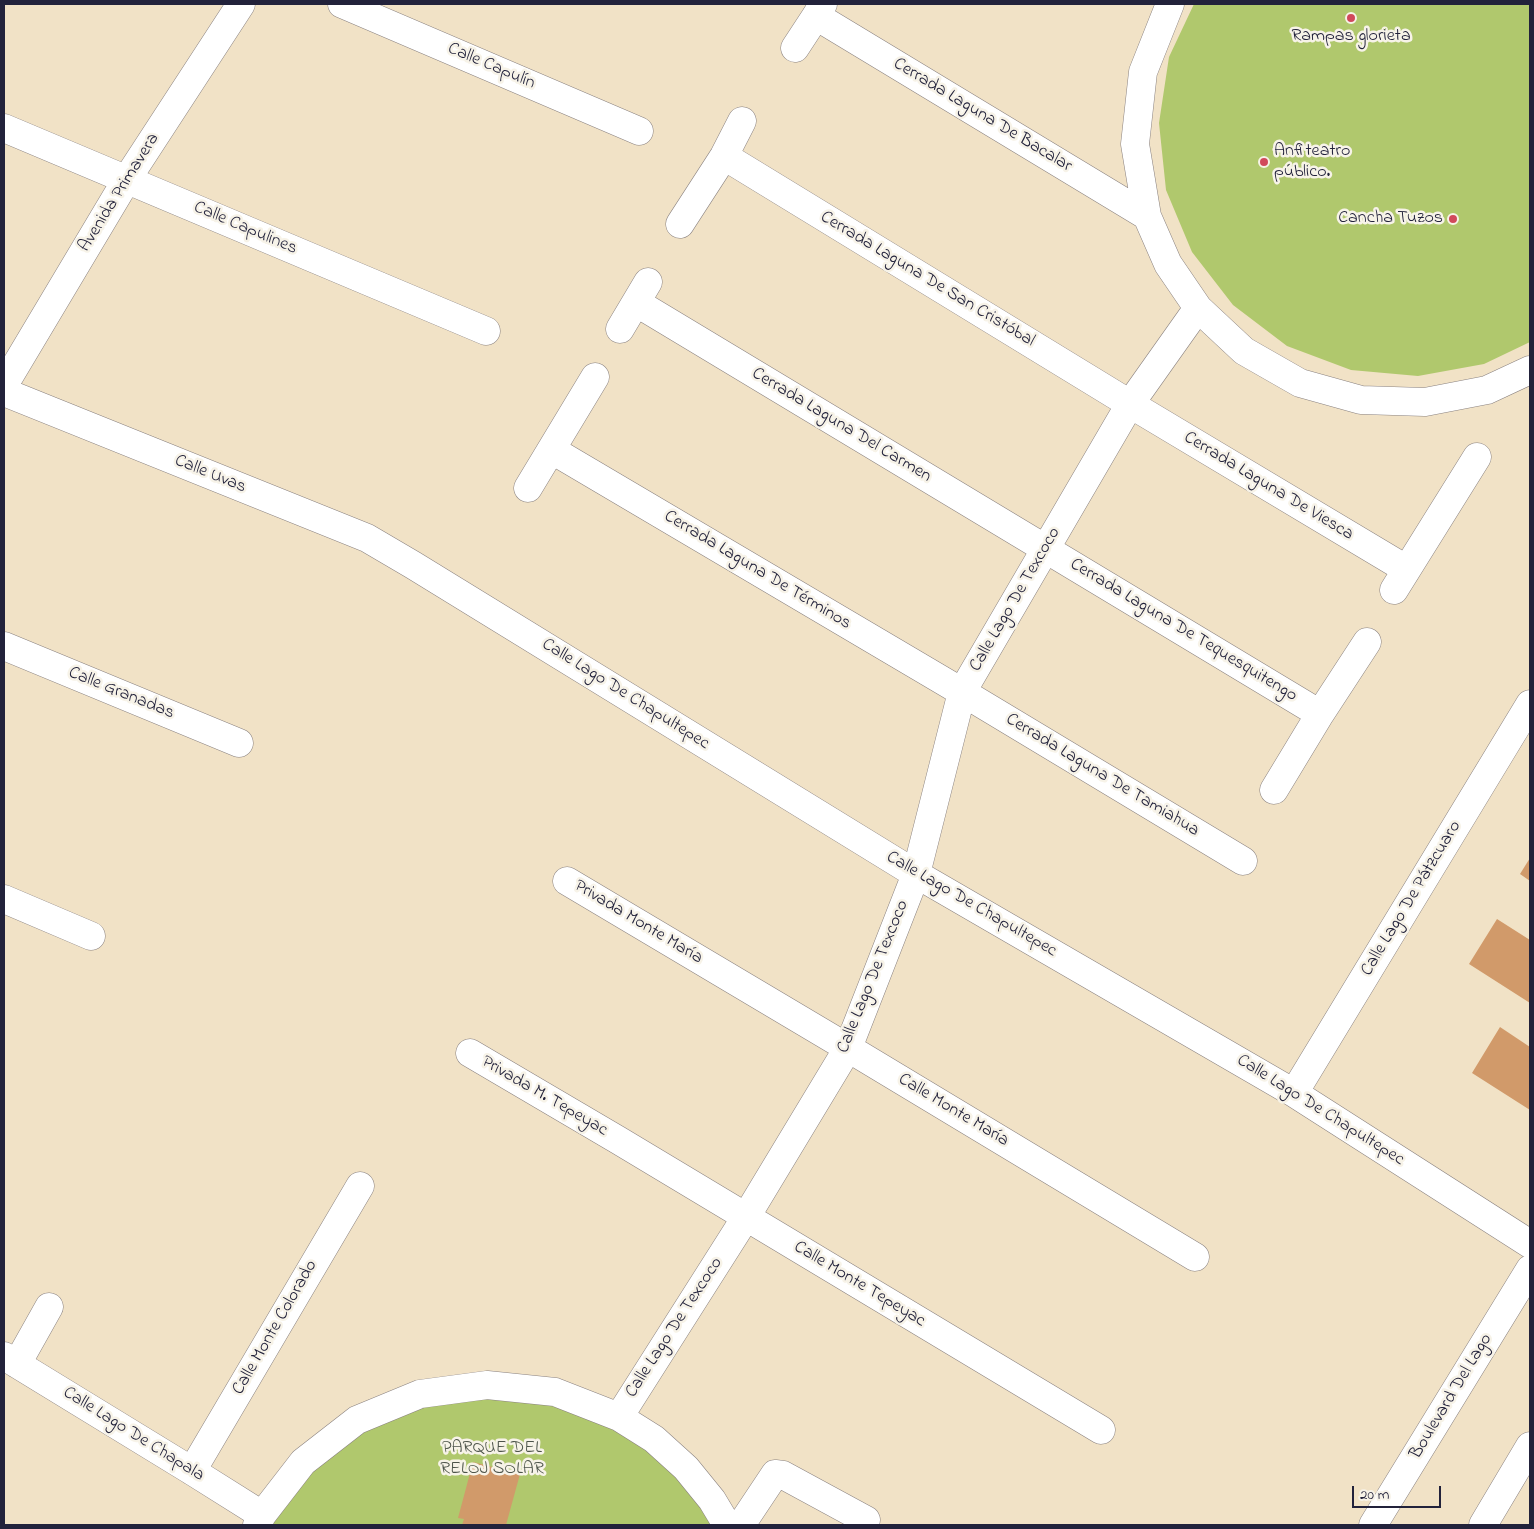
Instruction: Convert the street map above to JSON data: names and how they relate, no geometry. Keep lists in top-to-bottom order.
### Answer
{
  "streets": {
    "street": [
      "Calle Capulín",
      "Cerrada Laguna De Bacalar",
      "Avenida Primavera",
      "Calle Capulines",
      "Cerrada Laguna De San Cristóbal",
      "Cerrada Laguna Del Carmen",
      "Calle Uvas",
      "Cerrada Laguna De Viesca",
      "Cerrada Laguna De Términos",
      "Calle Lago De Texcoco",
      "Cerrada Laguna De Tequesquitengo",
      "Calle Granadas",
      "Calle Lago De Chapultepec",
      "Cerrada Laguna De Tamiahua",
      "Calle Lago De Pátzcuaro",
      "Privada Monte María",
      "Privada M. Tepeyac",
      "Calle Monte María",
      "Calle Monte Tepeyac",
      "Calle Monte Colorado",
      "Boulevard Del Lago",
      "Calle Lago De Chapala"
    ]
  },
  "crossings": [
    ["Avenida Primavera", "Calle Capulines"],
    ["Cerrada Laguna De San Cristóbal", "Cerrada Laguna De Viesca"],
    ["Cerrada Laguna De San Cristóbal", "Calle Lago De Texcoco"],
    ["Cerrada Laguna Del Carmen", "Calle Lago De Texcoco"],
    ["Cerrada Laguna Del Carmen", "Cerrada Laguna De Tequesquitengo"],
    ["Calle Uvas", "Calle Lago De Chapultepec"],
    ["Cerrada Laguna De Viesca", "Calle Lago De Texcoco"],
    ["Cerrada Laguna De Términos", "Calle Lago De Texcoco"],
    ["Cerrada Laguna De Términos", "Cerrada Laguna De Tamiahua"],
    ["Calle Lago De Texcoco", "Cerrada Laguna De Tequesquitengo"],
    ["Calle Lago De Texcoco", "Calle Lago De Chapultepec"],
    ["Calle Lago De Texcoco", "Cerrada Laguna De Tamiahua"],
    ["Calle Lago De Texcoco", "Calle Monte María"],
    ["Calle Lago De Texcoco", "Calle Monte Tepeyac"],
    ["Calle Lago De Chapultepec", "Calle Lago De Pátzcuaro"],
    ["Privada Monte María", "Calle Monte María"],
    ["Privada M. Tepeyac", "Calle Monte Tepeyac"],
    ["Calle Monte Colorado", "Calle Lago De Chapala"]
  ],
  "parks": ["PARQUE DEL RELOJ SOLAR"],
  "places": ["Rampas glorieta", "Anfiteatro público.", "Cancha Tuzos"],
  "scale_bar": "20 m"
}
